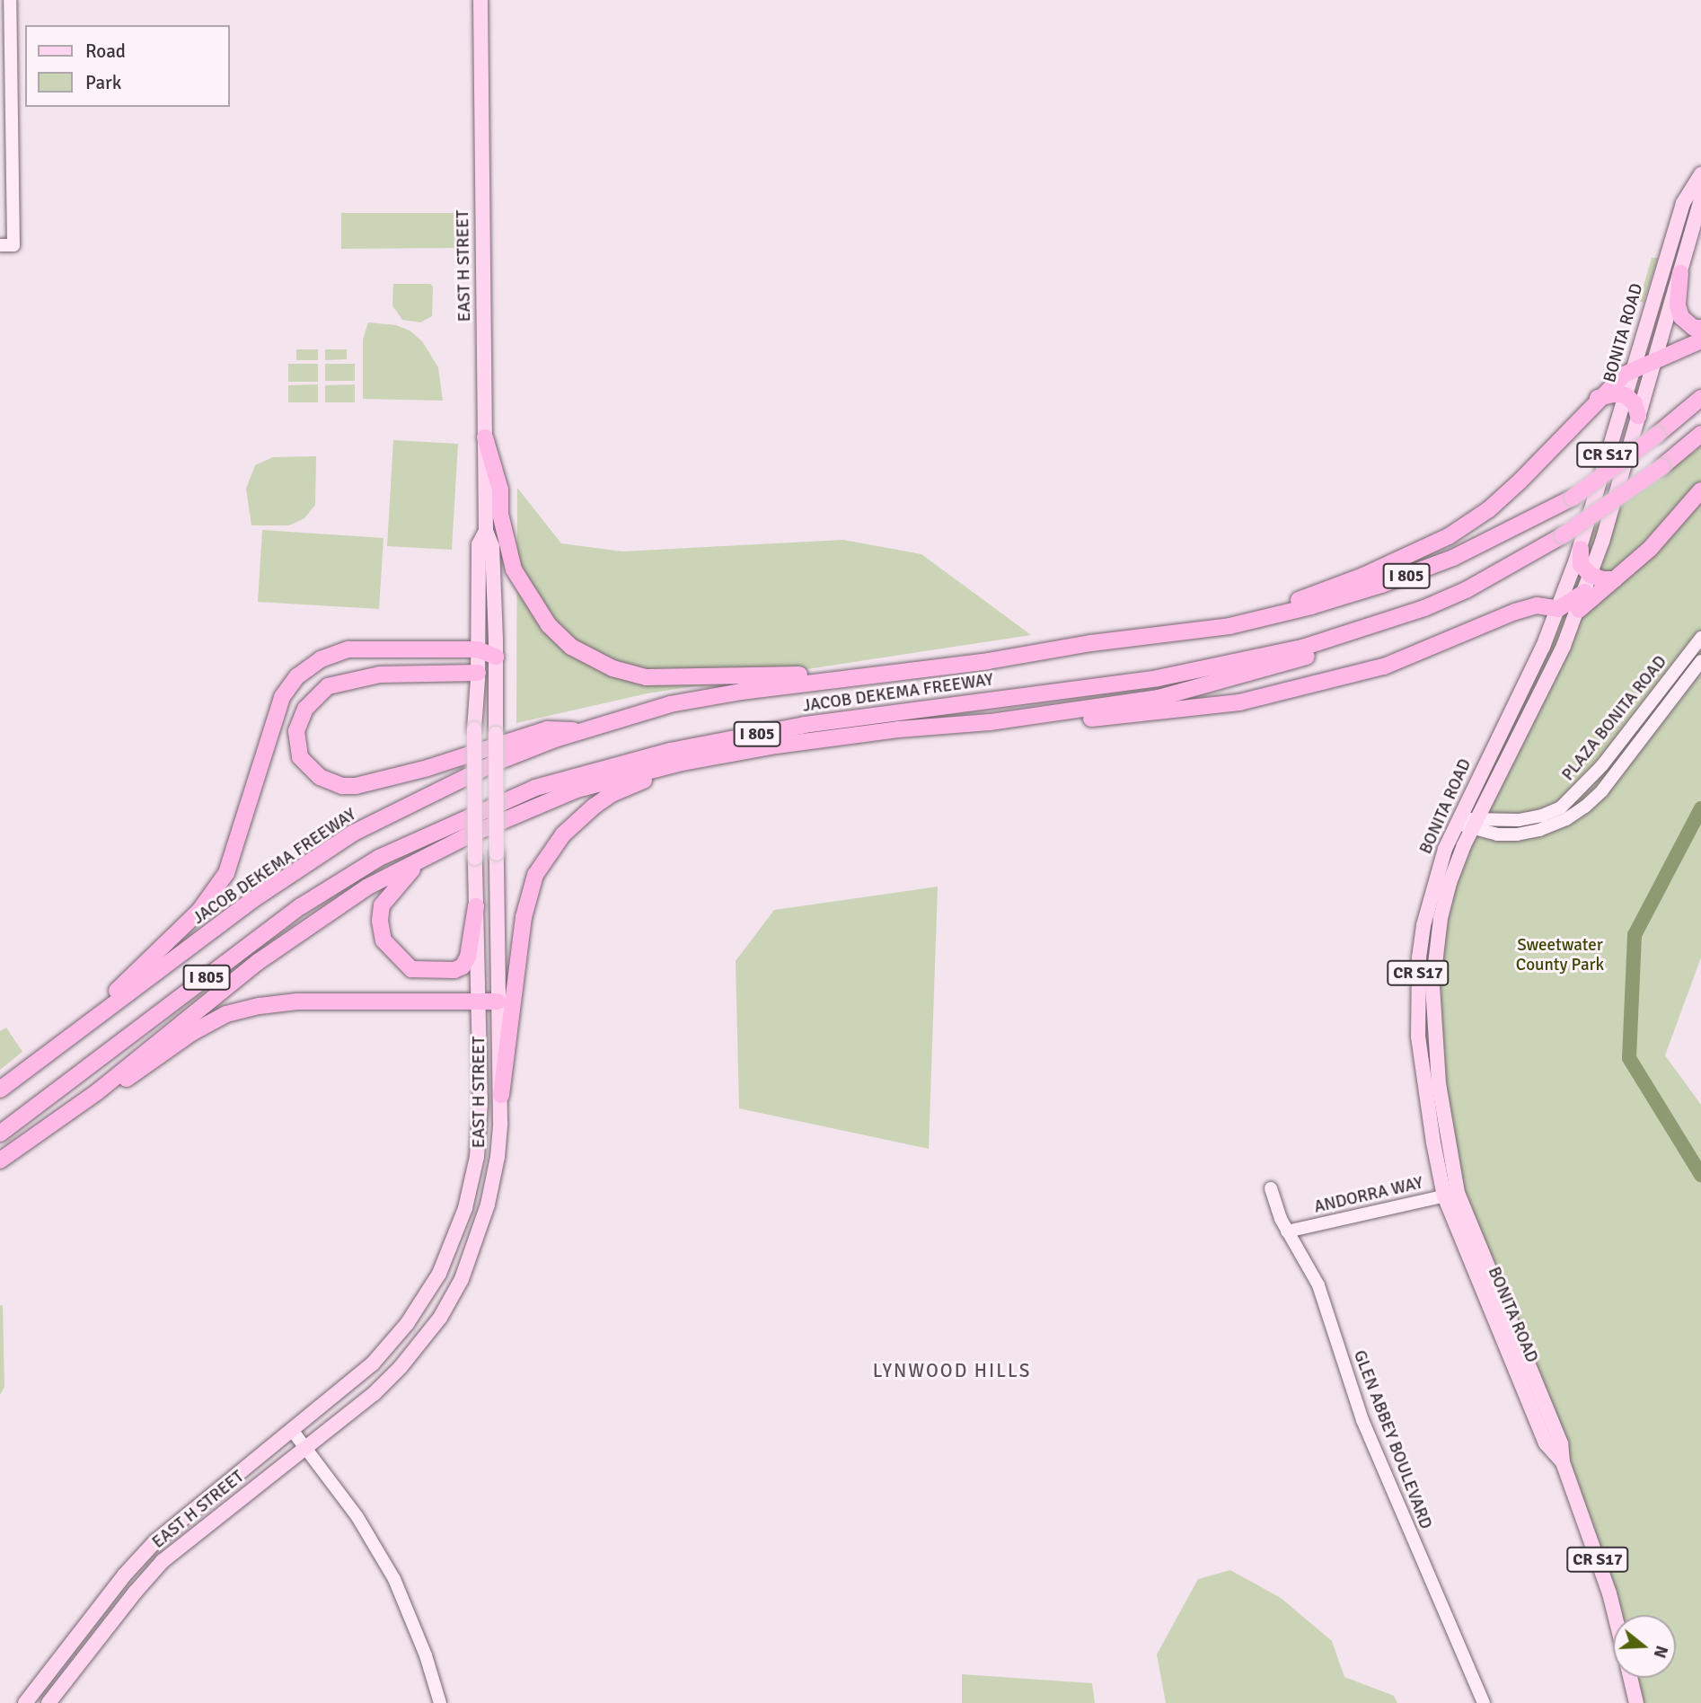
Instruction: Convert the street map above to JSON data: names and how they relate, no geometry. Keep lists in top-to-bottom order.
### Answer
{
  "streets": {
    "highway": ["I 805", "JACOB DEKEMA FREEWAY"],
    "main road": ["EAST H STREET", "BONITA ROAD", "CR S17"],
    "street": ["PLAZA BONITA ROAD", "ANDORRA WAY", "GLEN ABBEY BOULEVARD"]
  },
  "crossings": [
    ["BONITA ROAD", "PLAZA BONITA ROAD"],
    ["BONITA ROAD", "ANDORRA WAY"],
    ["ANDORRA WAY", "GLEN ABBEY BOULEVARD"]
  ],
  "districts": ["LYNWOOD HILLS"],
  "parks": ["Sweetwater County Park"],
  "legend": ["Road", "Park"],
  "north": "right"
}
